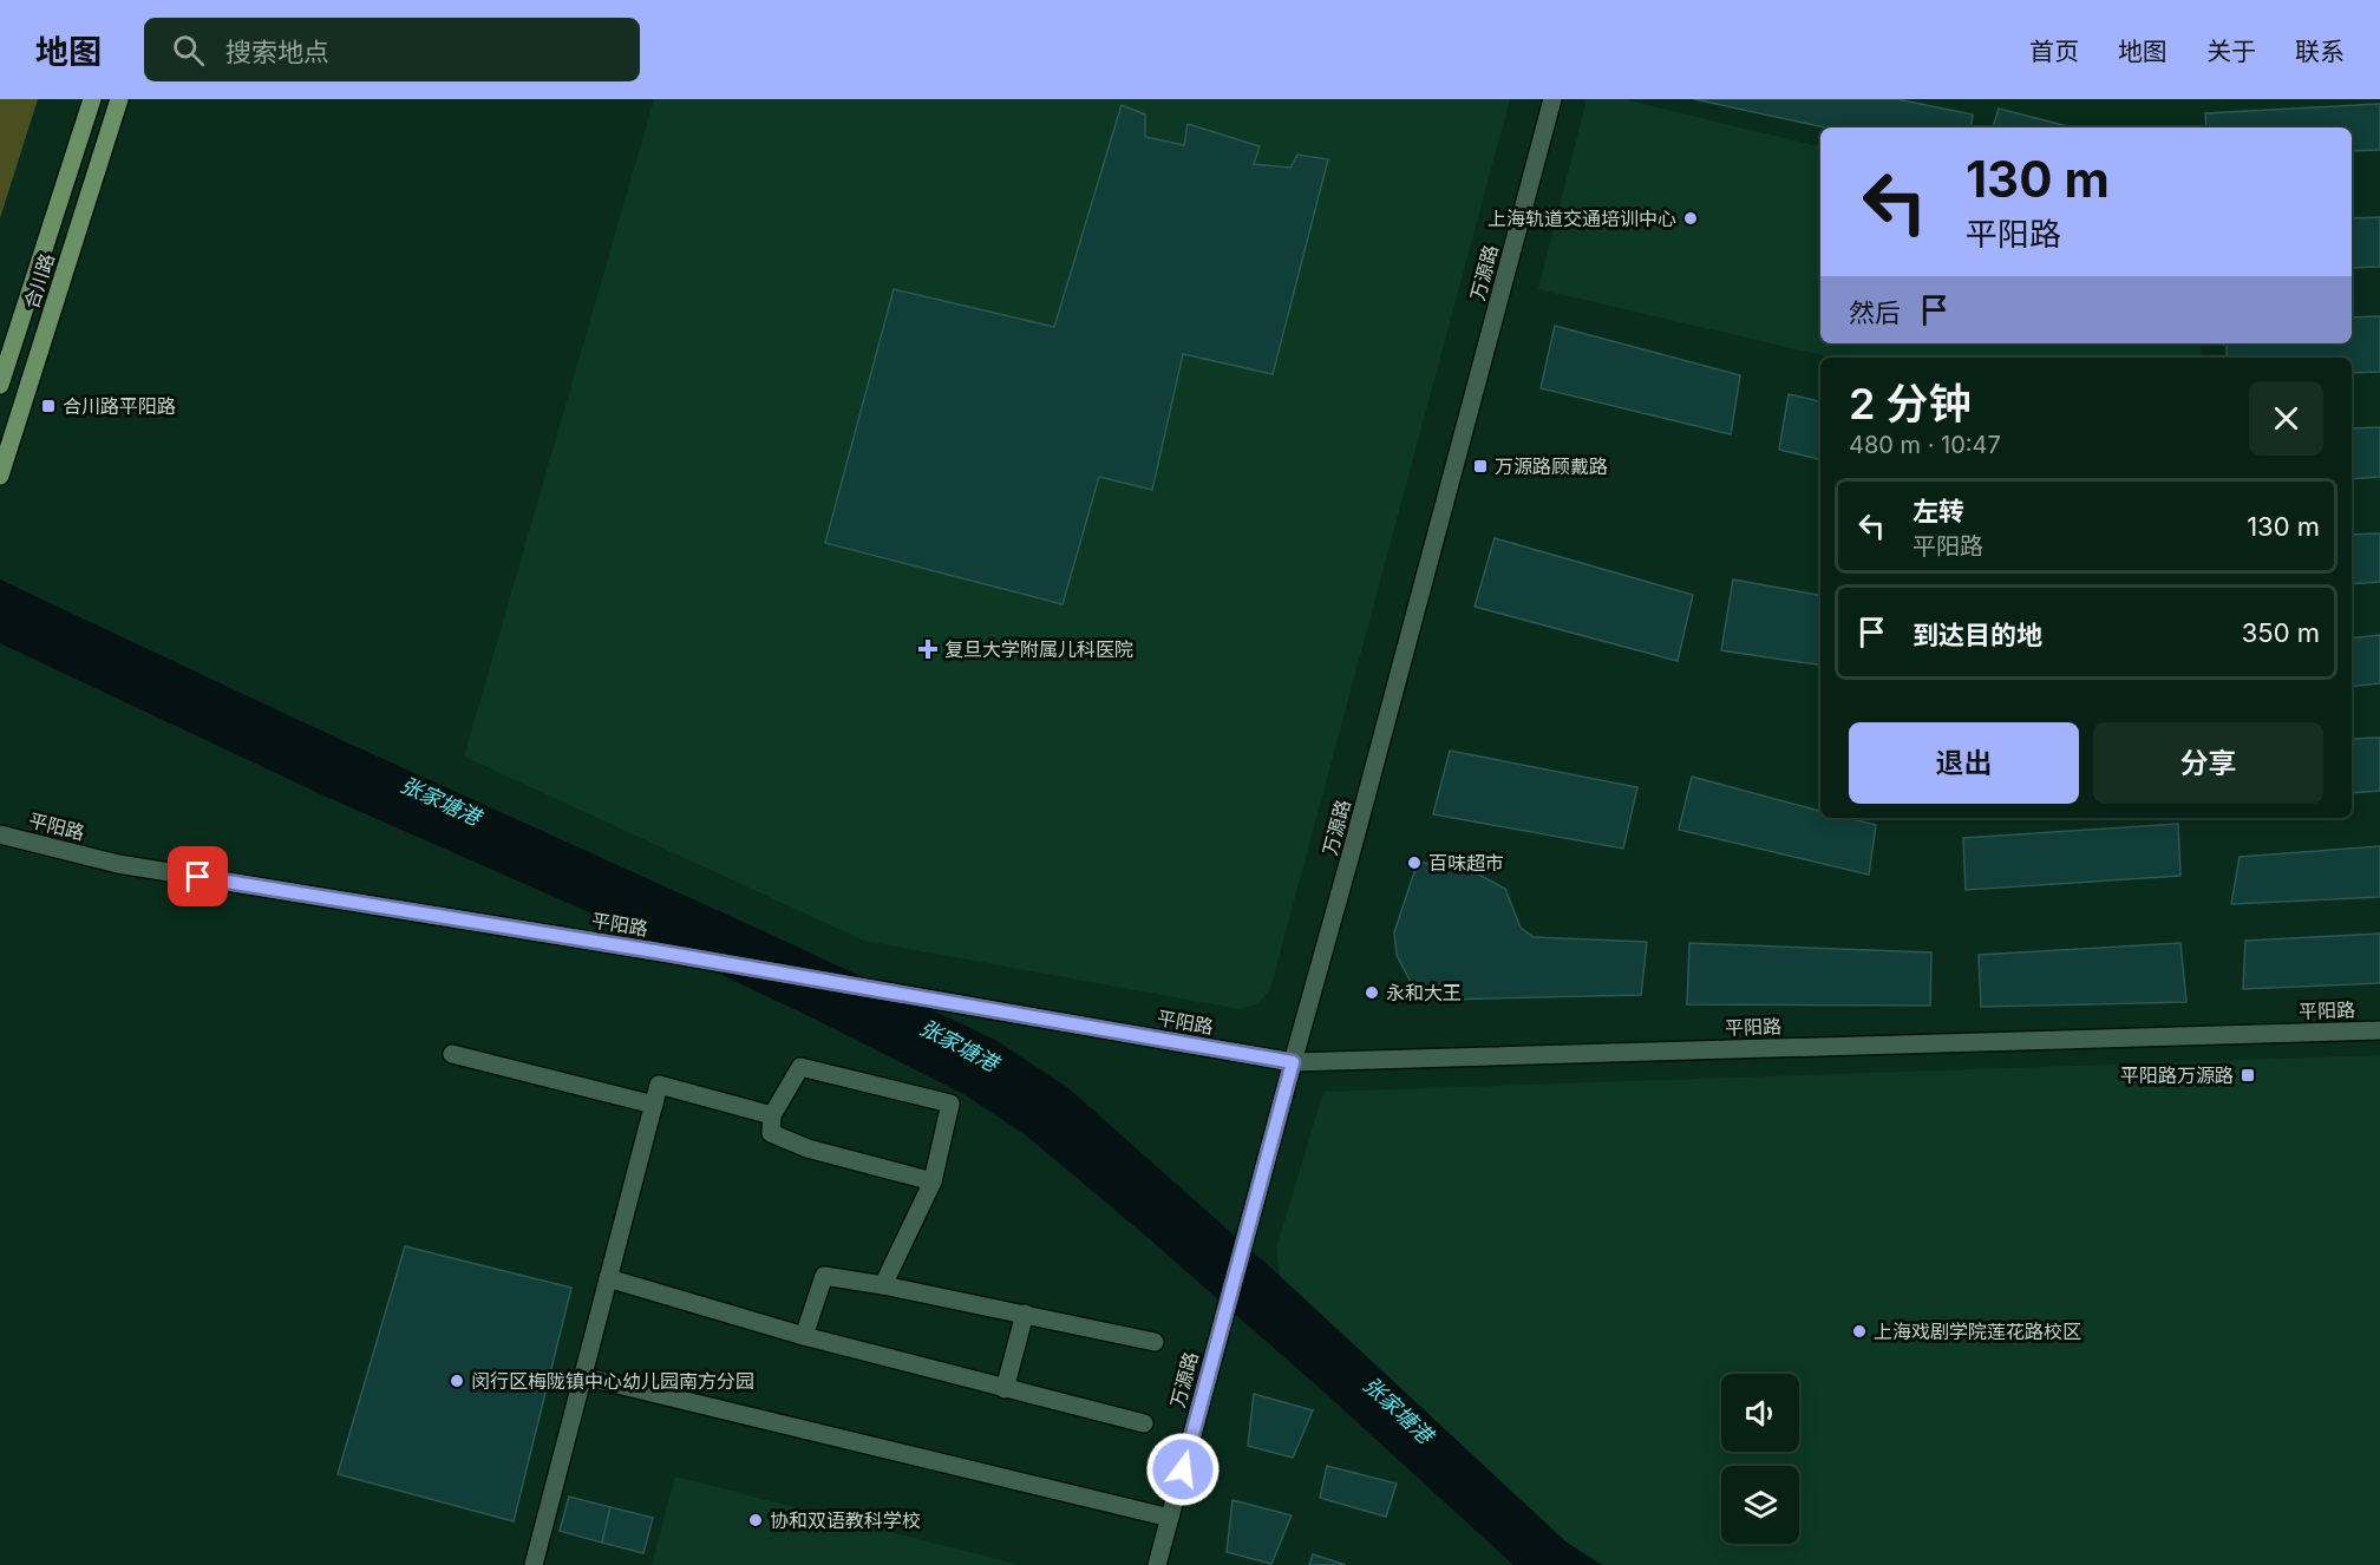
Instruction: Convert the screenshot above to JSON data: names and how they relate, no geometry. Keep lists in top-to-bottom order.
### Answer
{
  "streets": {
    "main road": ["合川路"],
    "street": ["万源路", "平阳路"]
  },
  "crossings": [
    ["万源路", "平阳路"]
  ],
  "water": ["张家塘港"],
  "places": {
    "other": [
      "上海轨道交通培训中心",
      "百味超市",
      "永和大王",
      "上海戏剧学院莲花路校区",
      "闵行区梅陇镇中心幼儿园南方分园",
      "协和双语教科学校"
    ],
    "transit": ["合川路平阳路", "万源路顾戴路", "平阳路万源路"],
    "health": ["复旦大学附属儿科医院"]
  },
  "page": {
    "header": "地图",
    "search": "搜索地点",
    "nav": [
      "首页",
      "地图",
      "关于",
      "联系"
    ],
    "turn": ["130 m", "平阳路"],
    "then": "然后",
    "heading": ["2 分钟", "480 m · 10:47"],
    "list": [
      {
        "name": "左转",
        "note": "平阳路",
        "value": "130 m"
      },
      {
        "name": "到达目的地",
        "value": "350 m"
      }
    ],
    "buttons": ["退出", "分享"]
  }
}
